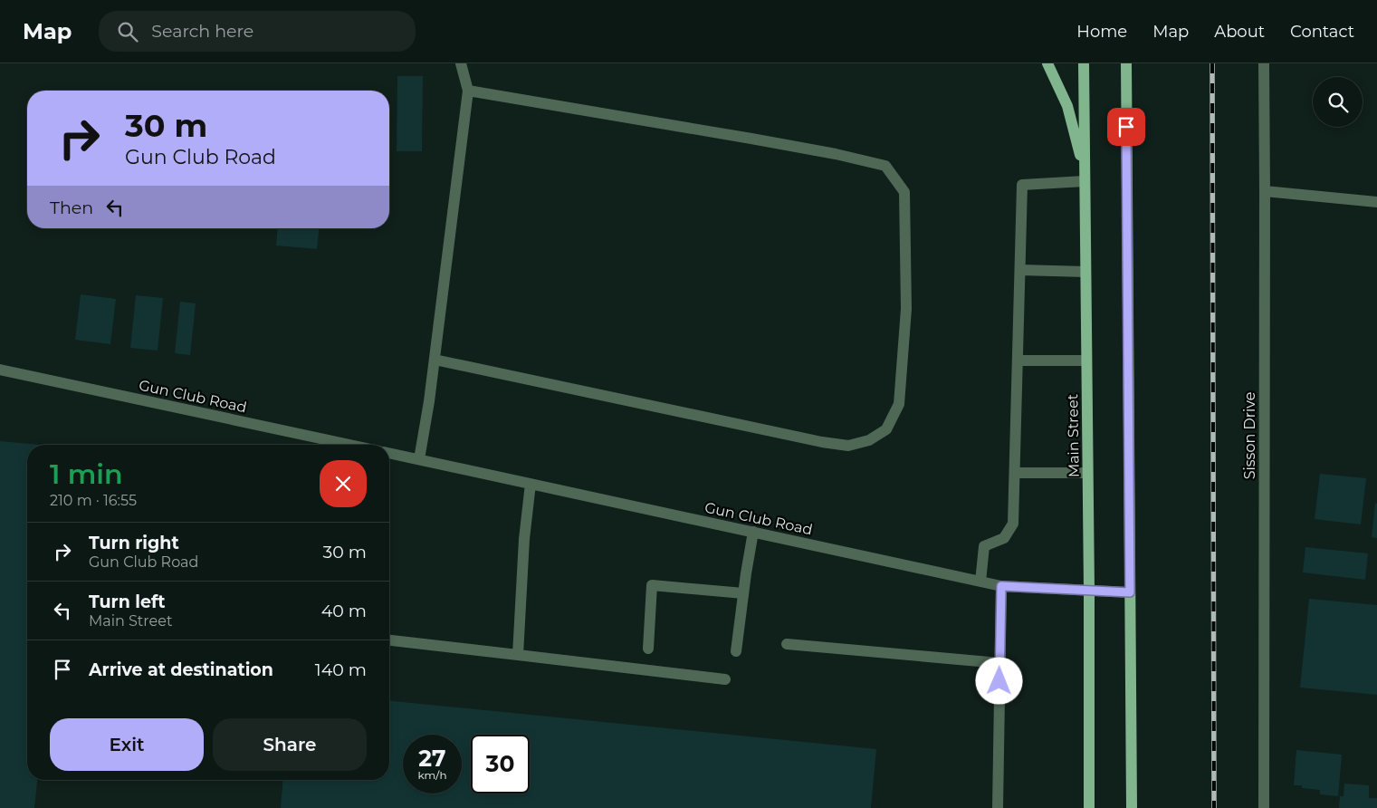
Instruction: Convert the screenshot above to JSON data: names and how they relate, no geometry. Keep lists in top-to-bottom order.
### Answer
{
  "streets": {
    "main road": ["Main Street"],
    "street": ["Gun Club Road", "Sisson Drive"]
  },
  "crossings": [
    ["Gun Club Road", "Main Street"]
  ],
  "page": {
    "header": "Map",
    "search": "Search here",
    "nav": [
      "Home",
      "Map",
      "About",
      "Contact"
    ],
    "turn": ["30 m", "Gun Club Road"],
    "then": "Then",
    "heading": ["1 min", "210 m · 16:55"],
    "list": [
      {
        "name": "Turn right",
        "note": "Gun Club Road",
        "value": "30 m"
      },
      {
        "name": "Turn left",
        "note": "Main Street",
        "value": "40 m"
      },
      {
        "name": "Arrive at destination",
        "value": "140 m"
      }
    ],
    "buttons": ["Exit", "Share"],
    "speed": "27 km/h",
    "limit": "30"
  }
}
